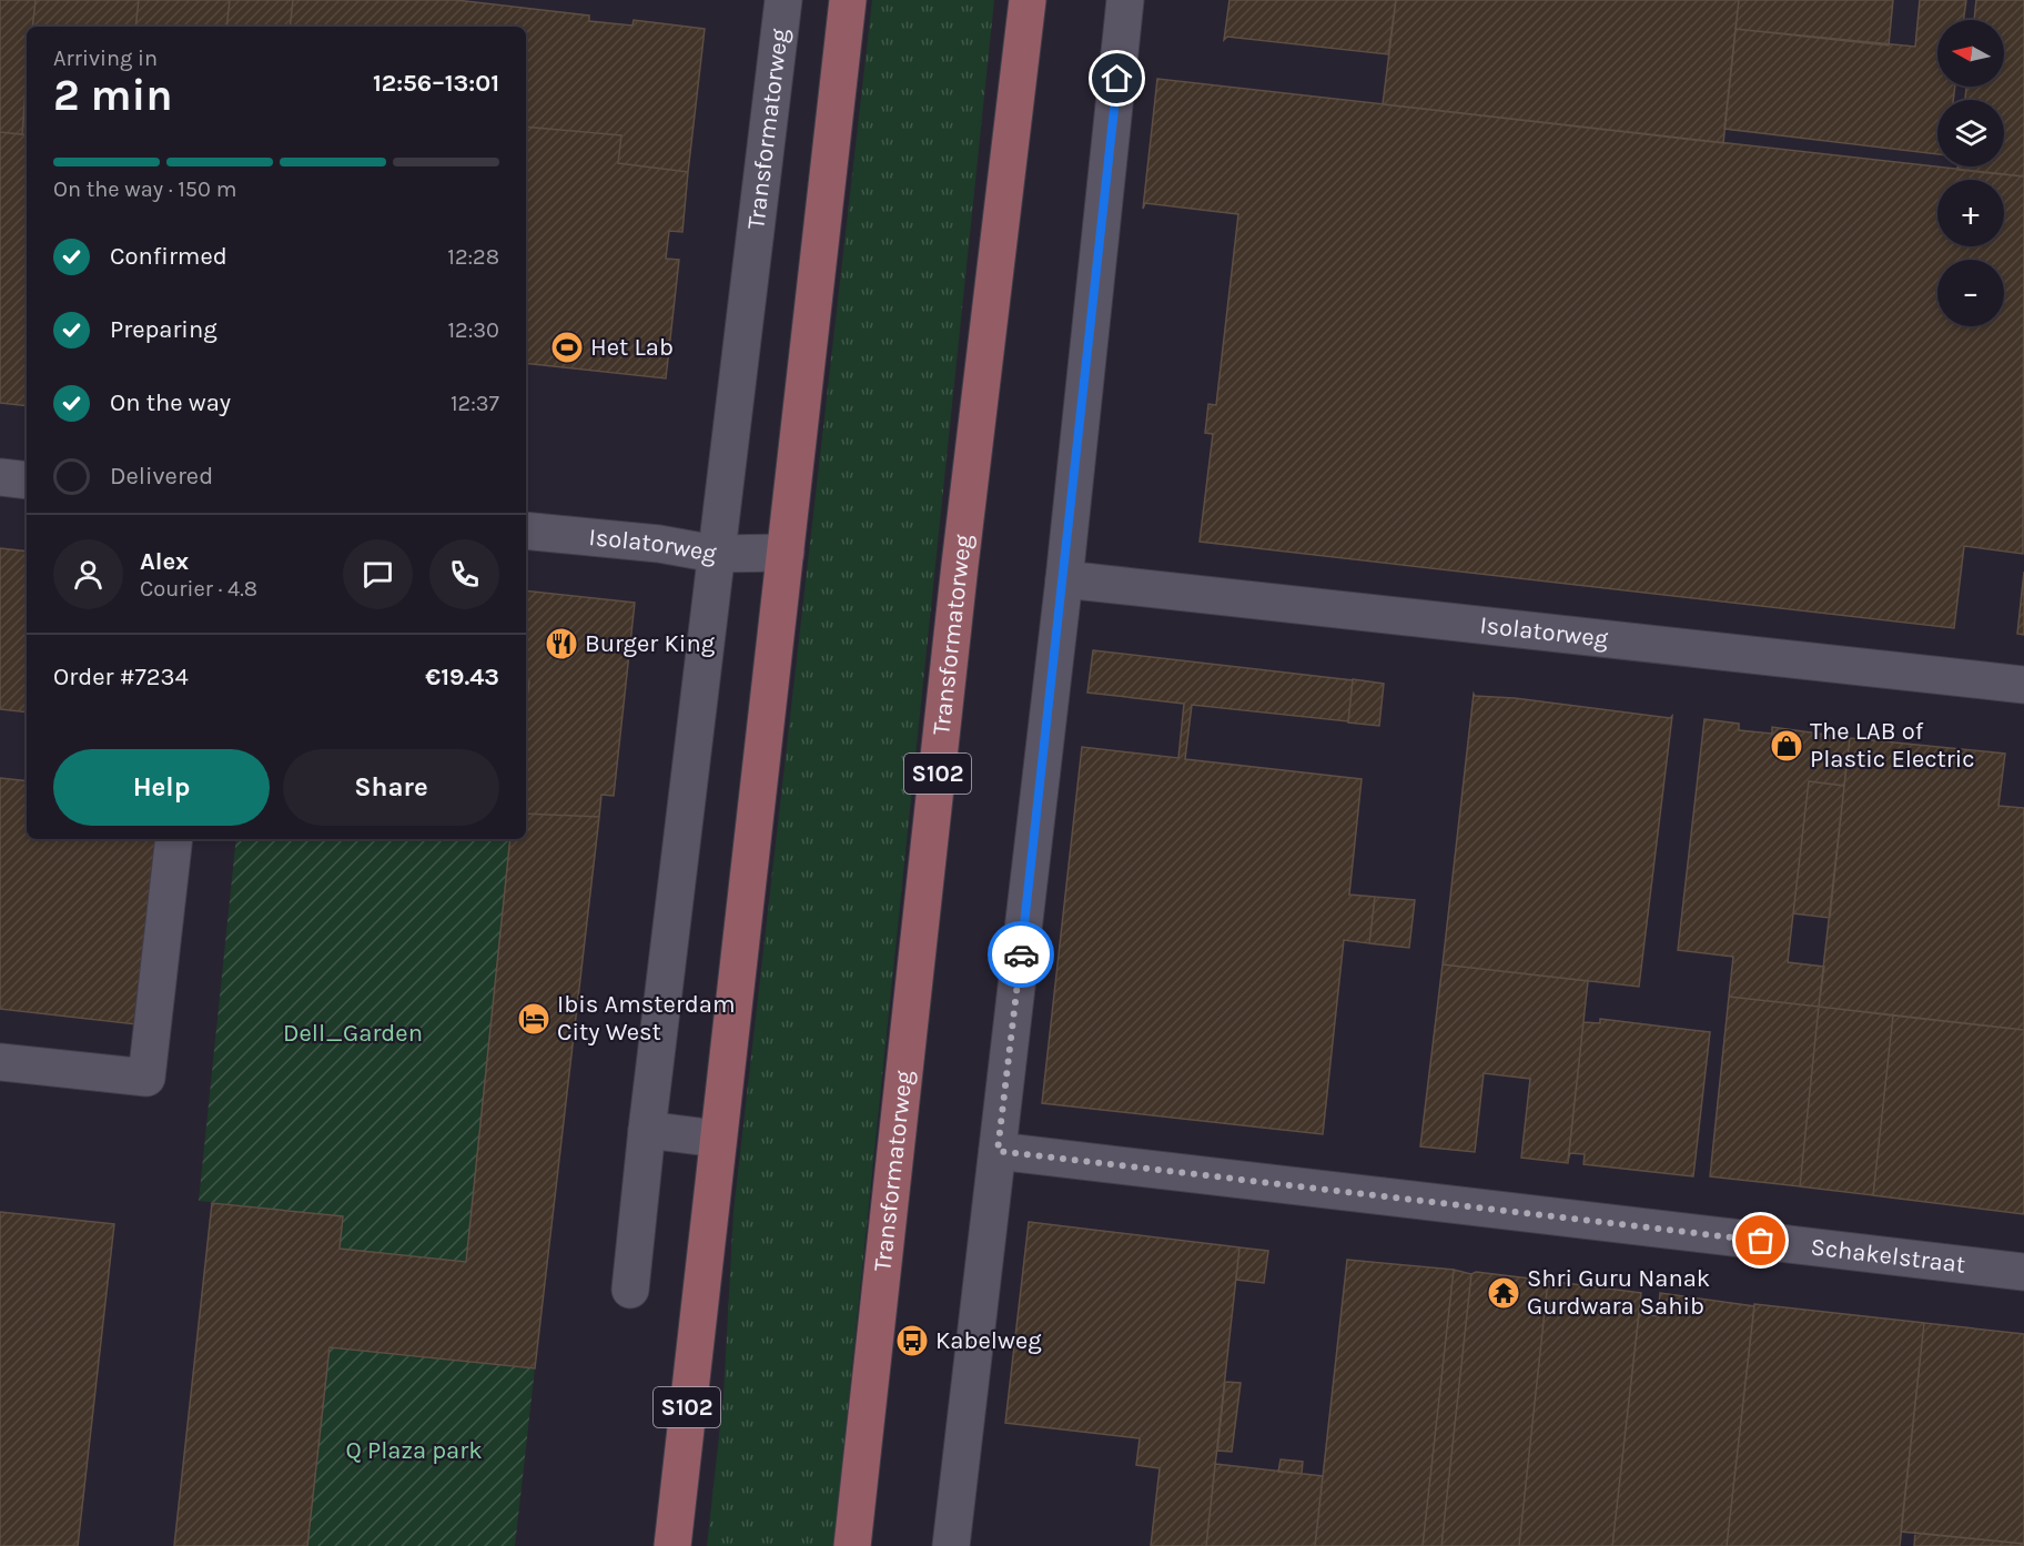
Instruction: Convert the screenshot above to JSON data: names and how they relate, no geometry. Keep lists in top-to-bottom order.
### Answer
{
  "streets": {
    "main road": ["Transformatorweg", "S102"],
    "street": ["Isolatorweg", "Schakelstraat"]
  },
  "crossings": [
    ["Transformatorweg", "Isolatorweg"],
    ["Isolatorweg", "S102"]
  ],
  "parks": ["Dell_Garden", "Q Plaza park"],
  "places": {
    "sports": ["Het Lab"],
    "restaurant": ["Burger King"],
    "shop": ["The LAB of Plastic Electric"],
    "hotel": ["Ibis Amsterdam City West"],
    "temple": ["Shri Guru Nanak Gurdwara Sahib"],
    "bus stop": ["Kabelweg"]
  },
  "north": "left",
  "page": {
    "map_buttons": ["+", "−"],
    "heading": ["2 min", "Arriving in", "12:56–13:01"],
    "panel": [
      "Alex",
      "Courier · 4.8",
      "Order #7234",
      "€19.43"
    ],
    "bar": "On the way · 150 m",
    "list": [
      ["Confirmed", "12:28"],
      ["Preparing", "12:30"],
      ["On the way", "12:37"],
      "Delivered"
    ],
    "buttons": ["Help", "Share"]
  }
}
